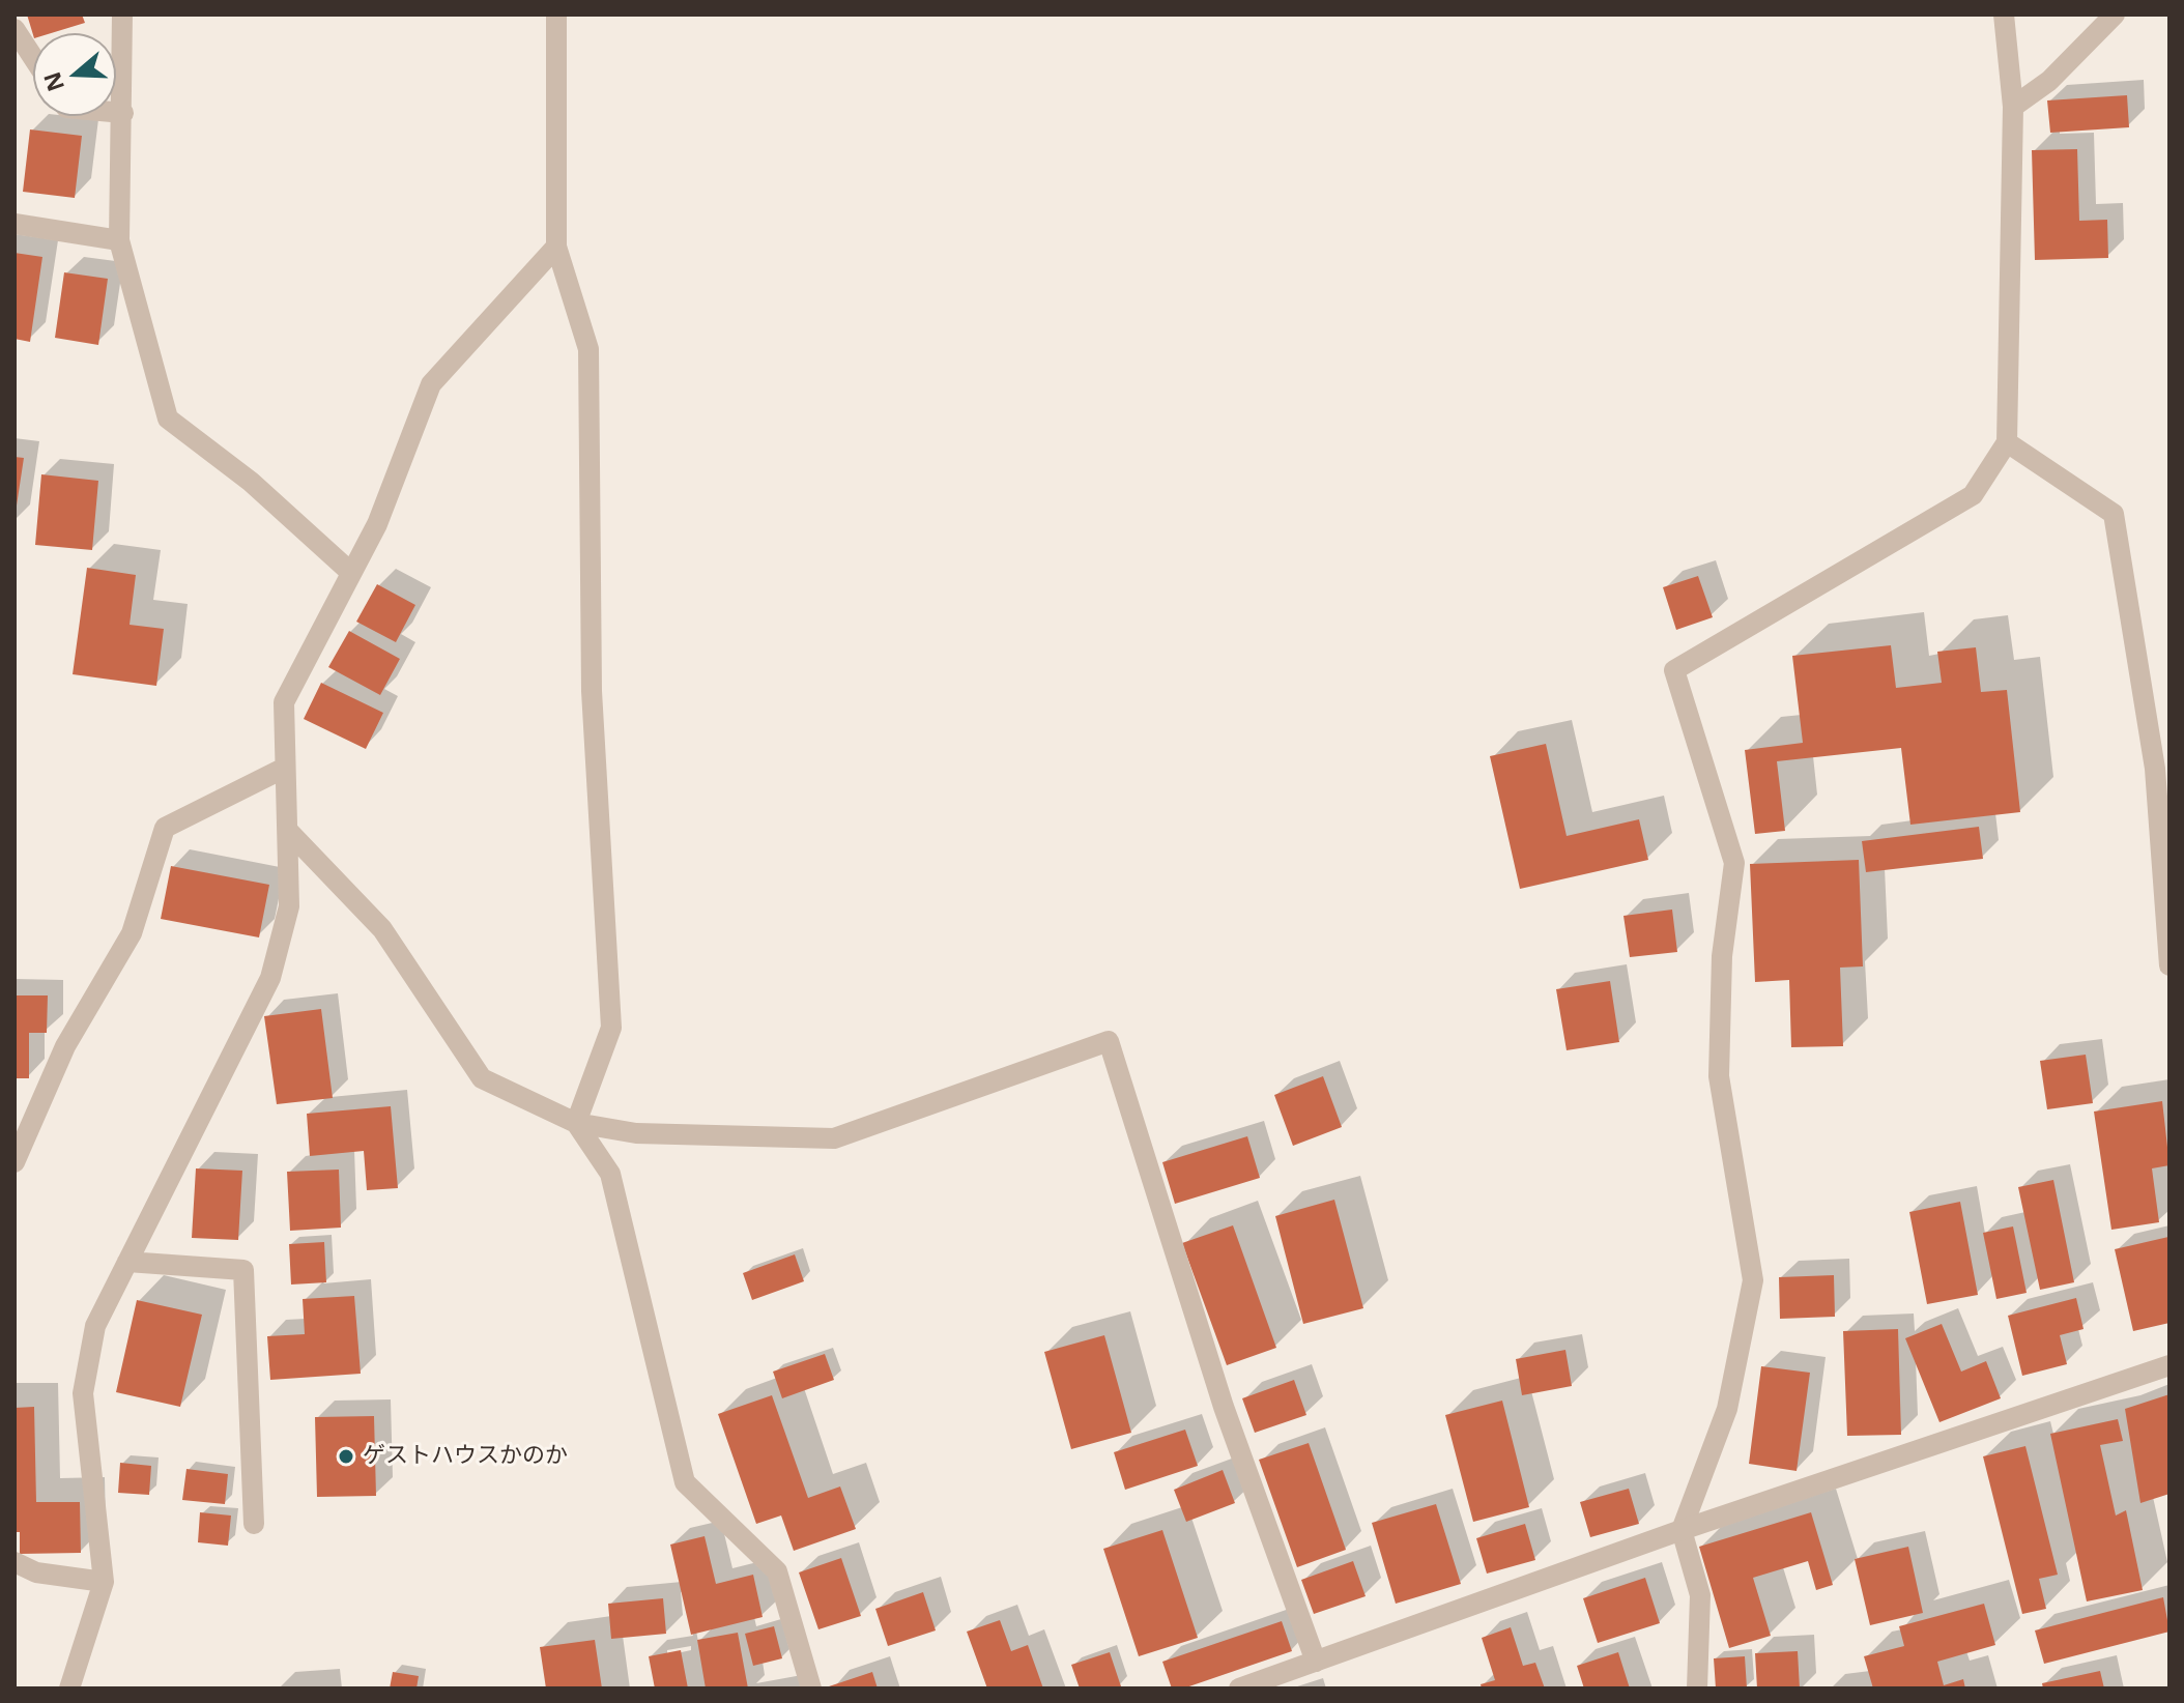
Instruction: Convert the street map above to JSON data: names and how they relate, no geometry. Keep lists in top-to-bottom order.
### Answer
{
  "places": ["ゲストハウスかのか"],
  "north": "left"
}
